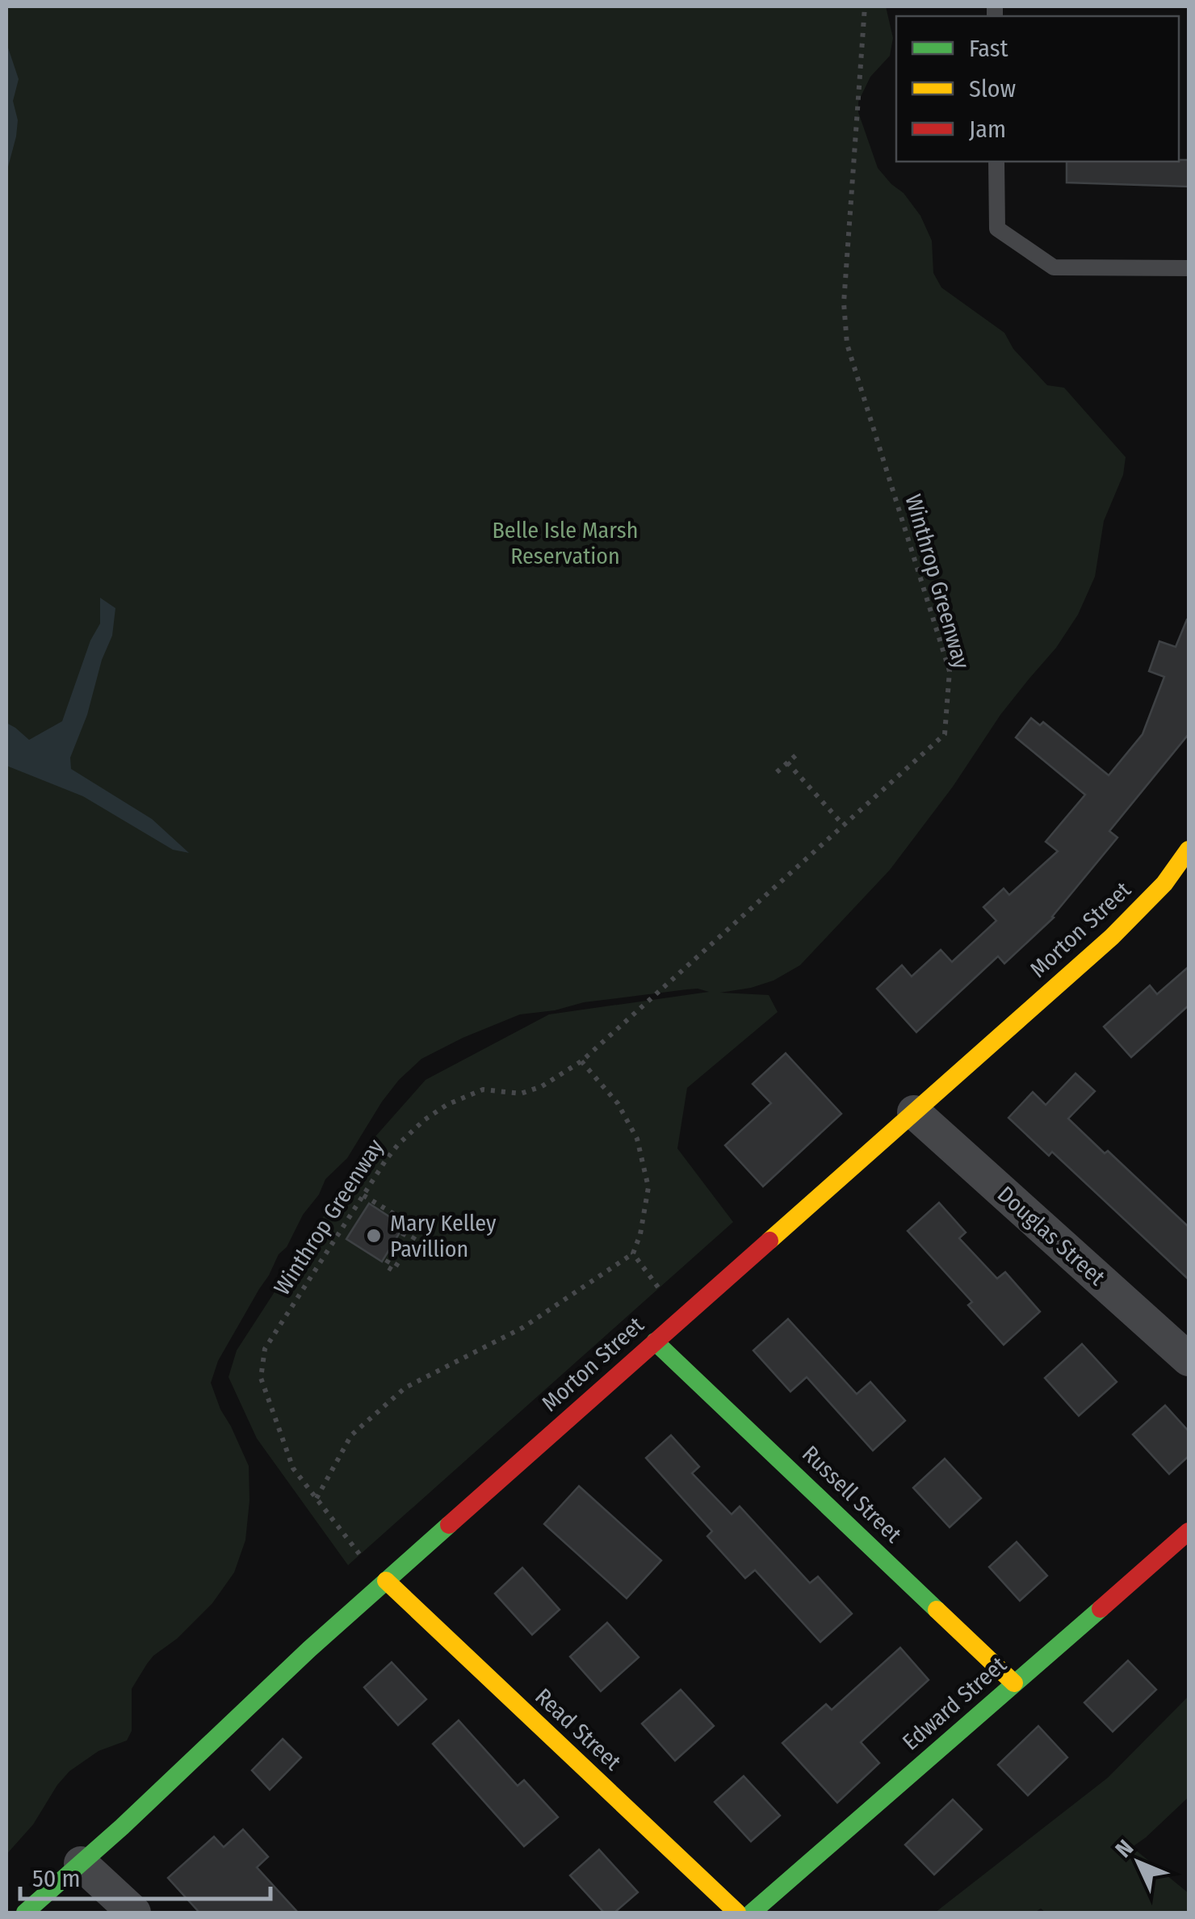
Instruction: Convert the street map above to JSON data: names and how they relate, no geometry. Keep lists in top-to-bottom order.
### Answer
{
  "streets": {
    "street": [
      "Morton Street",
      "Douglas Street",
      "Russell Street",
      "Edward Street",
      "Read Street"
    ],
    "path": ["Winthrop Greenway"]
  },
  "crossings": [
    ["Winthrop Greenway", "Morton Street"],
    ["Winthrop Greenway", "Read Street"],
    ["Morton Street", "Douglas Street"],
    ["Morton Street", "Russell Street"],
    ["Morton Street", "Read Street"],
    ["Russell Street", "Edward Street"]
  ],
  "parks": ["Belle Isle Marsh Reservation"],
  "places": ["Mary Kelley Pavillion"],
  "legend": ["Fast", "Slow", "Jam"],
  "scale_bar": "50 m",
  "north": "top left"
}
